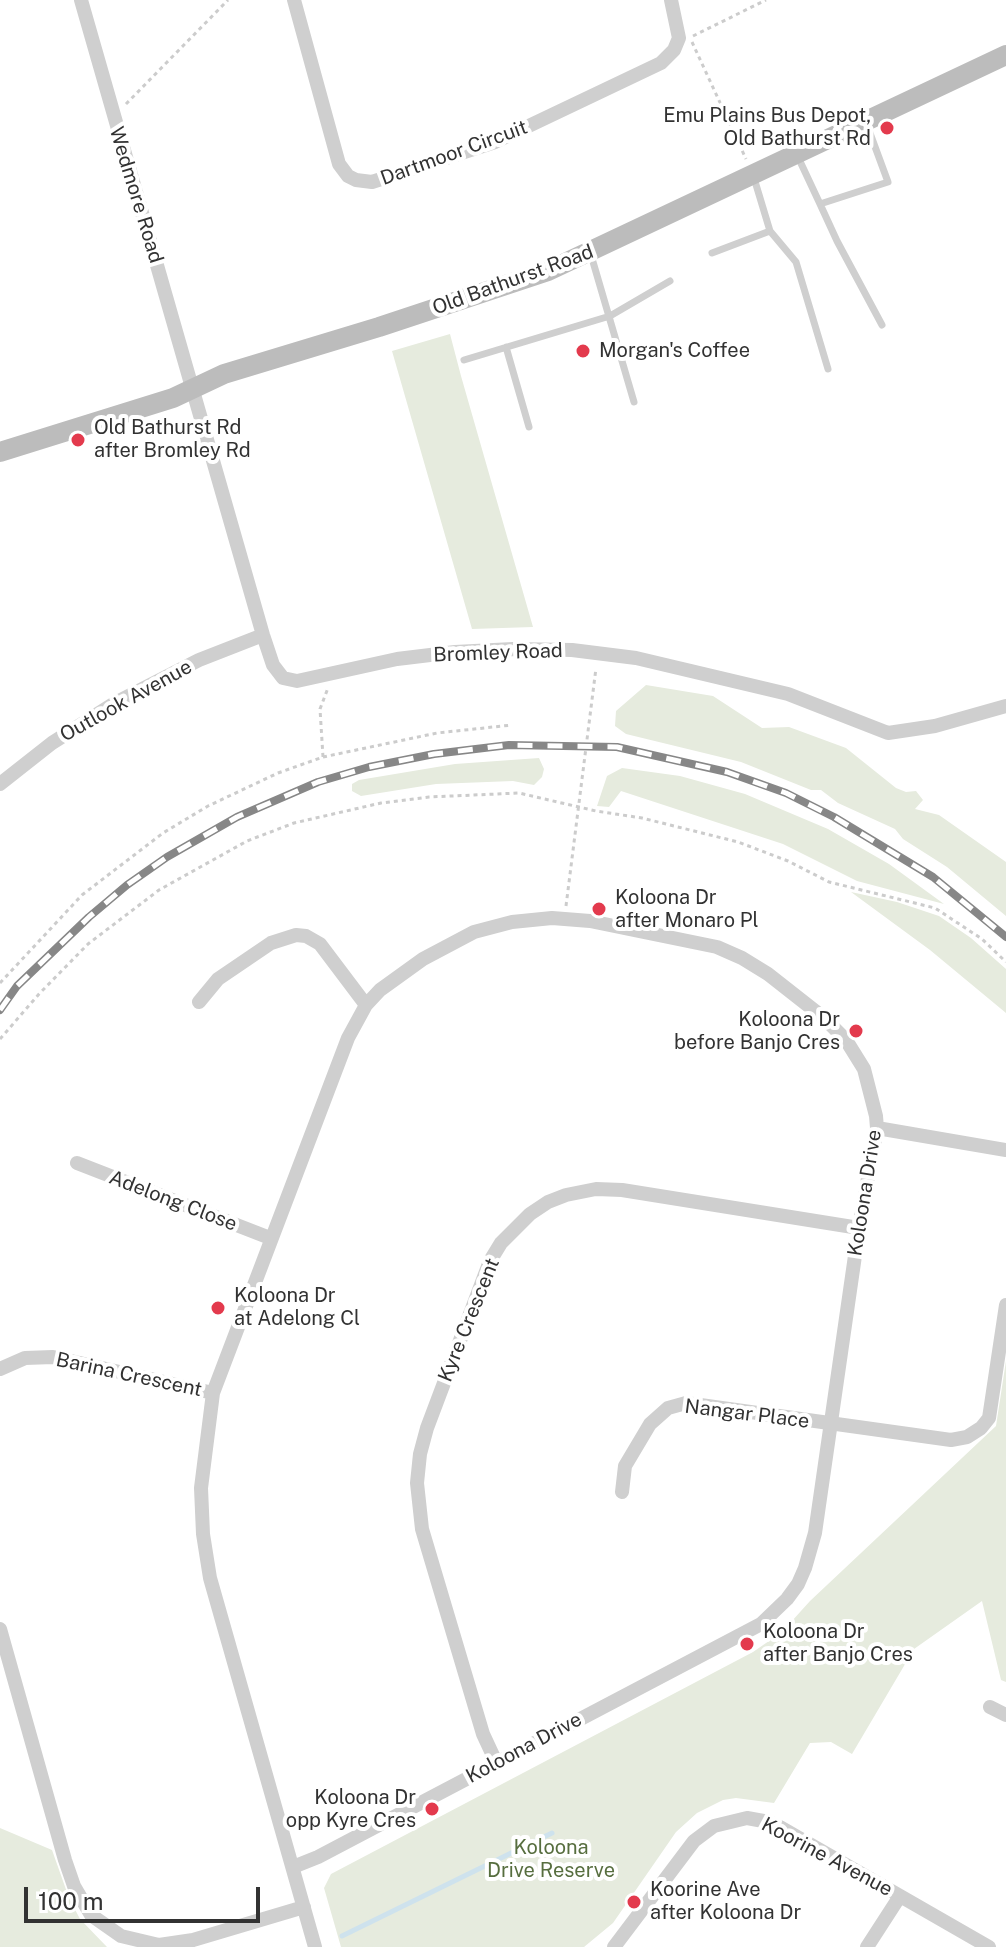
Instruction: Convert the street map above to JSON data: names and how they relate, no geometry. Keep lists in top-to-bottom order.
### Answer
{
  "streets": {
    "main road": ["Old Bathurst Road"],
    "street": [
      "Dartmoor Circuit",
      "Wedmore Road",
      "Bromley Road",
      "Outlook Avenue",
      "Koloona Drive",
      "Adelong Close",
      "Kyre Crescent",
      "Barina Crescent",
      "Nangar Place",
      "Koorine Avenue"
    ]
  },
  "crossings": [
    ["Wedmore Road", "Old Bathurst Road"],
    ["Wedmore Road", "Bromley Road"],
    ["Old Bathurst Road", "Bromley Road"],
    ["Bromley Road", "Outlook Avenue"],
    ["Koloona Drive", "Adelong Close"],
    ["Koloona Drive", "Kyre Crescent"],
    ["Koloona Drive", "Barina Crescent"],
    ["Koloona Drive", "Nangar Place"]
  ],
  "parks": ["Koloona Drive Reserve"],
  "places": [
    "Emu Plains Bus Depot, Old Bathurst Rd",
    "Morgan's Coffee",
    "Old Bathurst Rd after Bromley Rd",
    "Koloona Dr after Monaro Pl",
    "Koloona Dr before Banjo Cres",
    "Koloona Dr at Adelong Cl",
    "Koloona Dr after Banjo Cres",
    "Koloona Dr opp Kyre Cres",
    "Koorine Ave after Koloona Dr"
  ],
  "scale_bar": "100 m"
}
